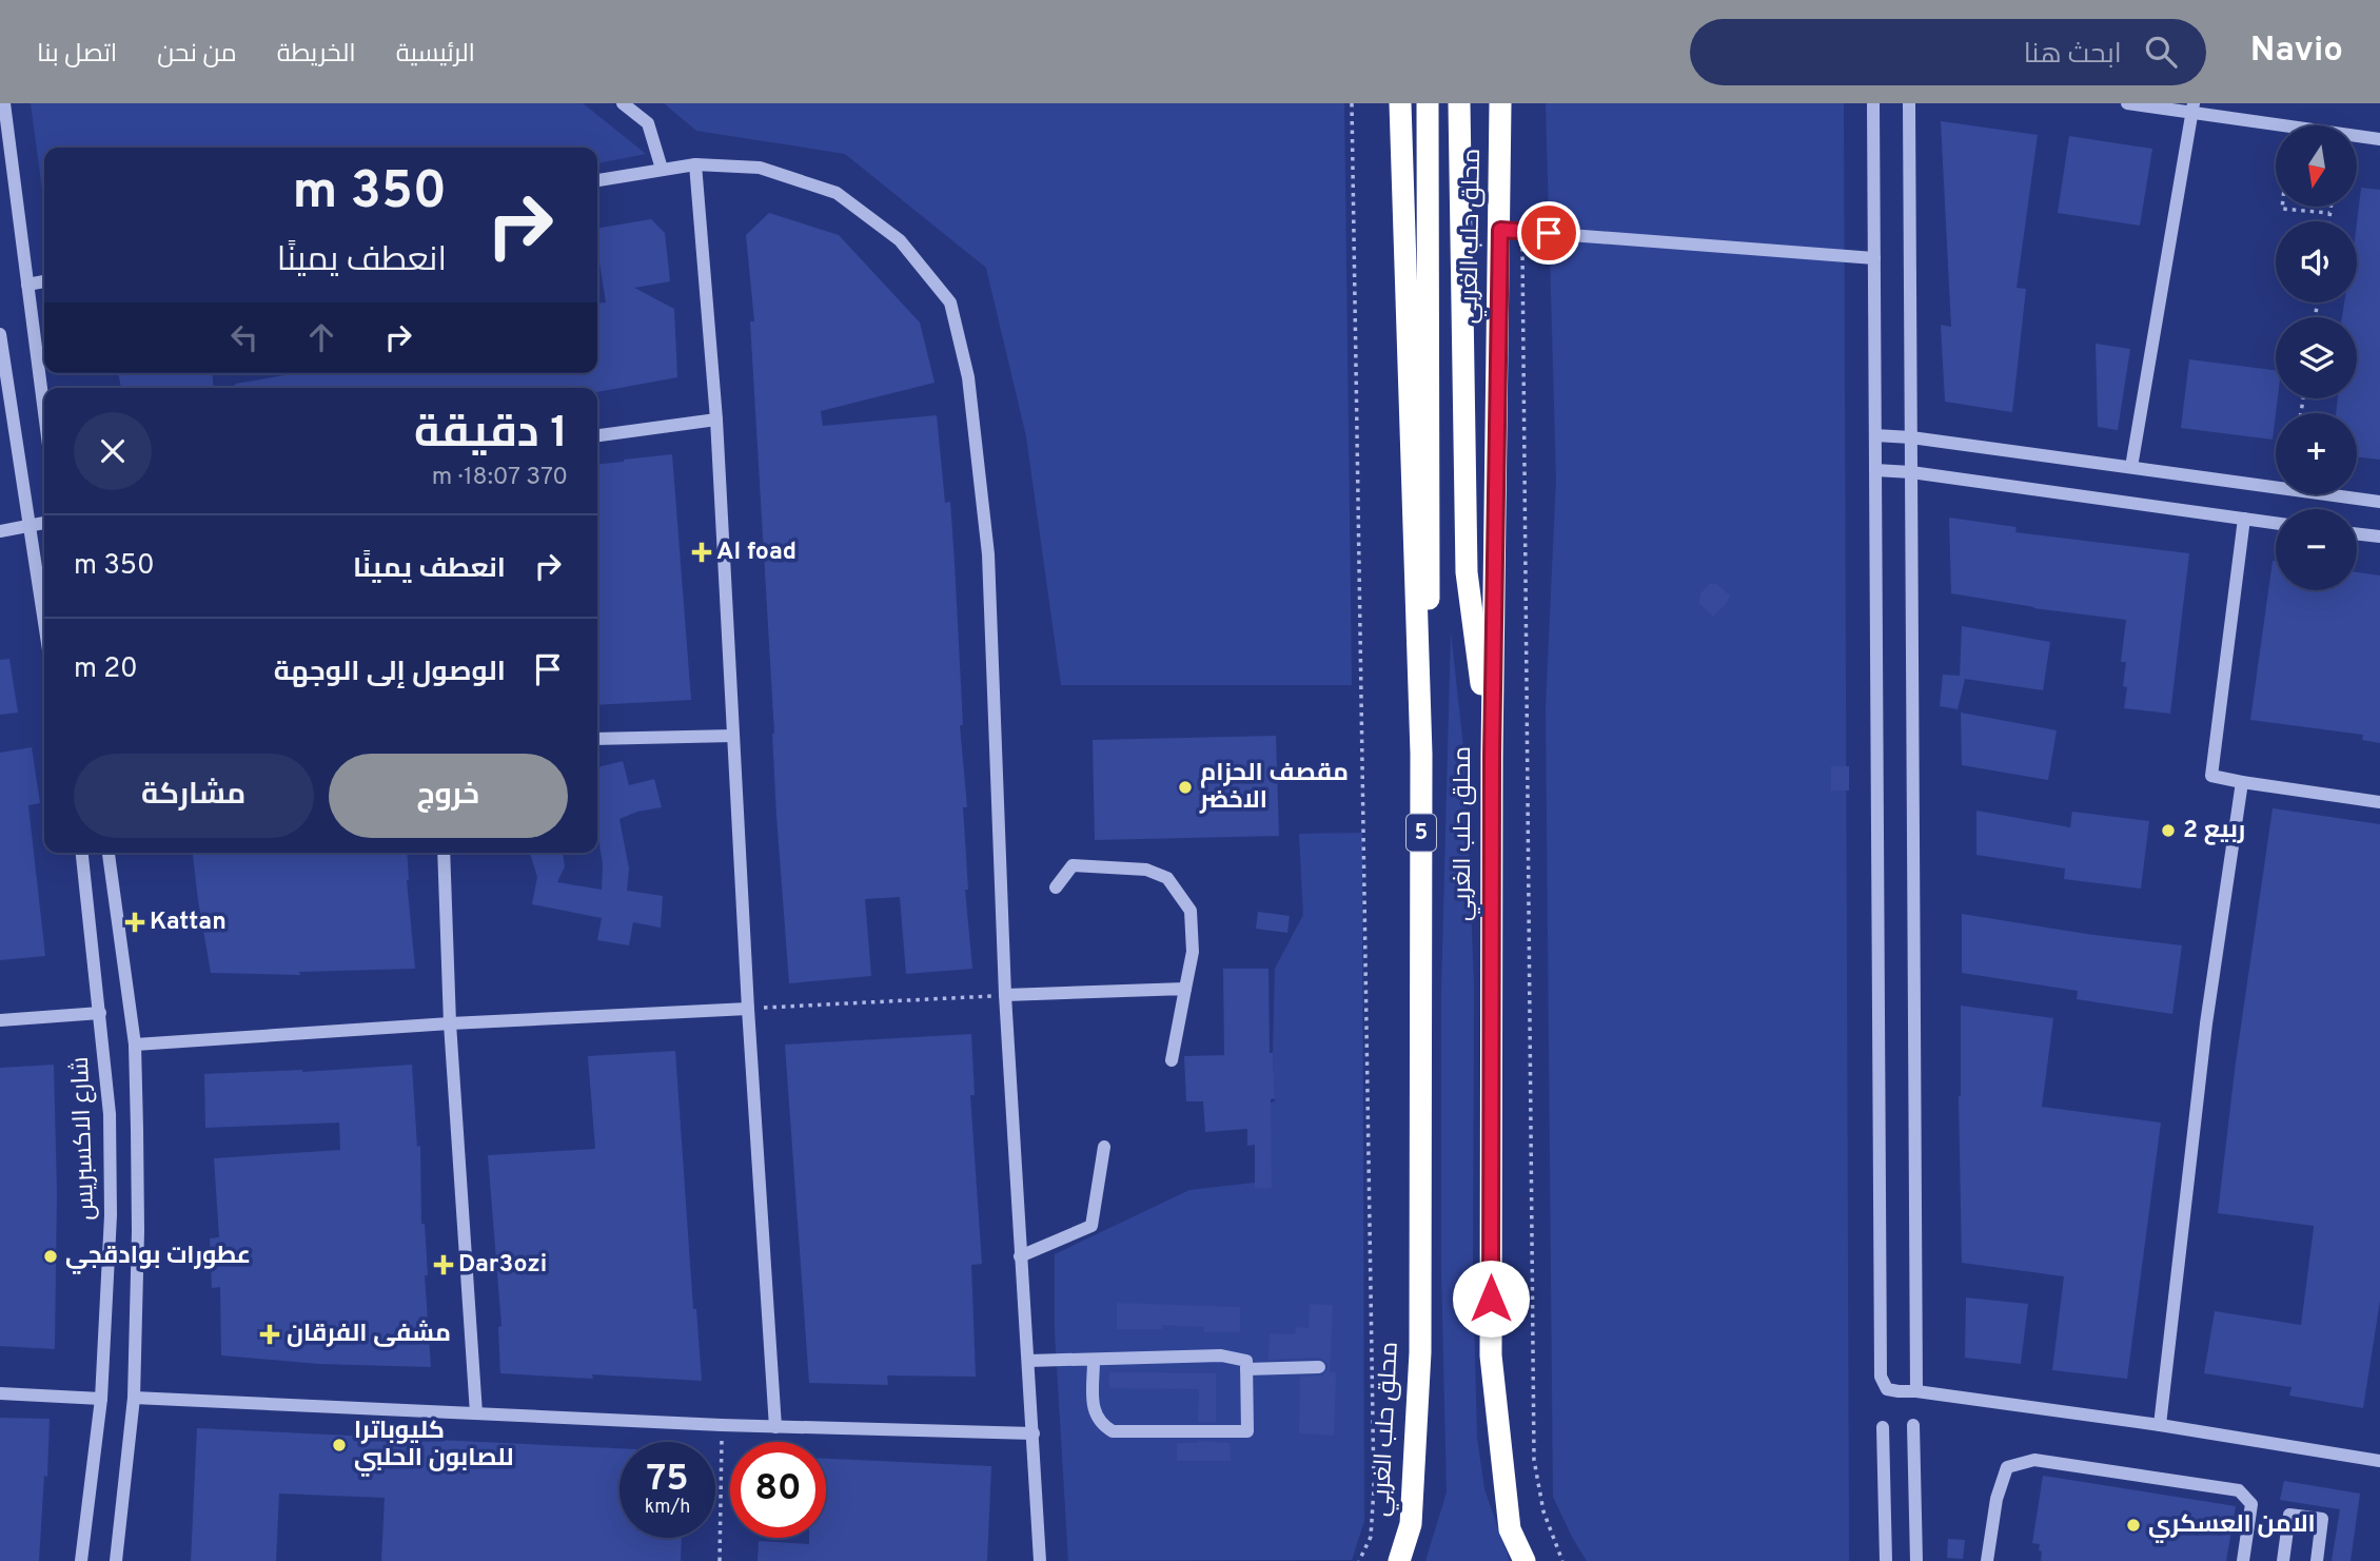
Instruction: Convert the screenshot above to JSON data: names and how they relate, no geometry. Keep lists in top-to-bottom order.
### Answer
{
  "streets": {
    "highway": ["محلق حلب الغربي", "5"],
    "street": ["شارع الاكسبريس"]
  },
  "places": {
    "health": [
      "Al foad",
      "Kattan",
      "Dar3ozi",
      "مشفى الفرقان"
    ],
    "other": [
      "مقصف الحزام الاخضر",
      "ربيع 2",
      "عطورات بوادقجي",
      "كليوباترا للصابون الحلبي",
      "الامن العسكري"
    ]
  },
  "north": "bottom",
  "page": {
    "header": "Navio",
    "search": "ابحث هنا",
    "nav": [
      "الرئيسية",
      "الخريطة",
      "من نحن",
      "اتصل بنا"
    ],
    "map_buttons": ["+", "−"],
    "turn": ["350 m", "انعطف يمينًا"],
    "heading": ["1 دقيقة", "370 m · 18:07"],
    "list": [
      {
        "name": "انعطف يمينًا",
        "value": "350 m"
      },
      {
        "name": "الوصول إلى الوجهة",
        "value": "20 m"
      }
    ],
    "buttons": ["خروج", "مشاركة"],
    "speed": "75 km/h",
    "limit": "80"
  }
}
